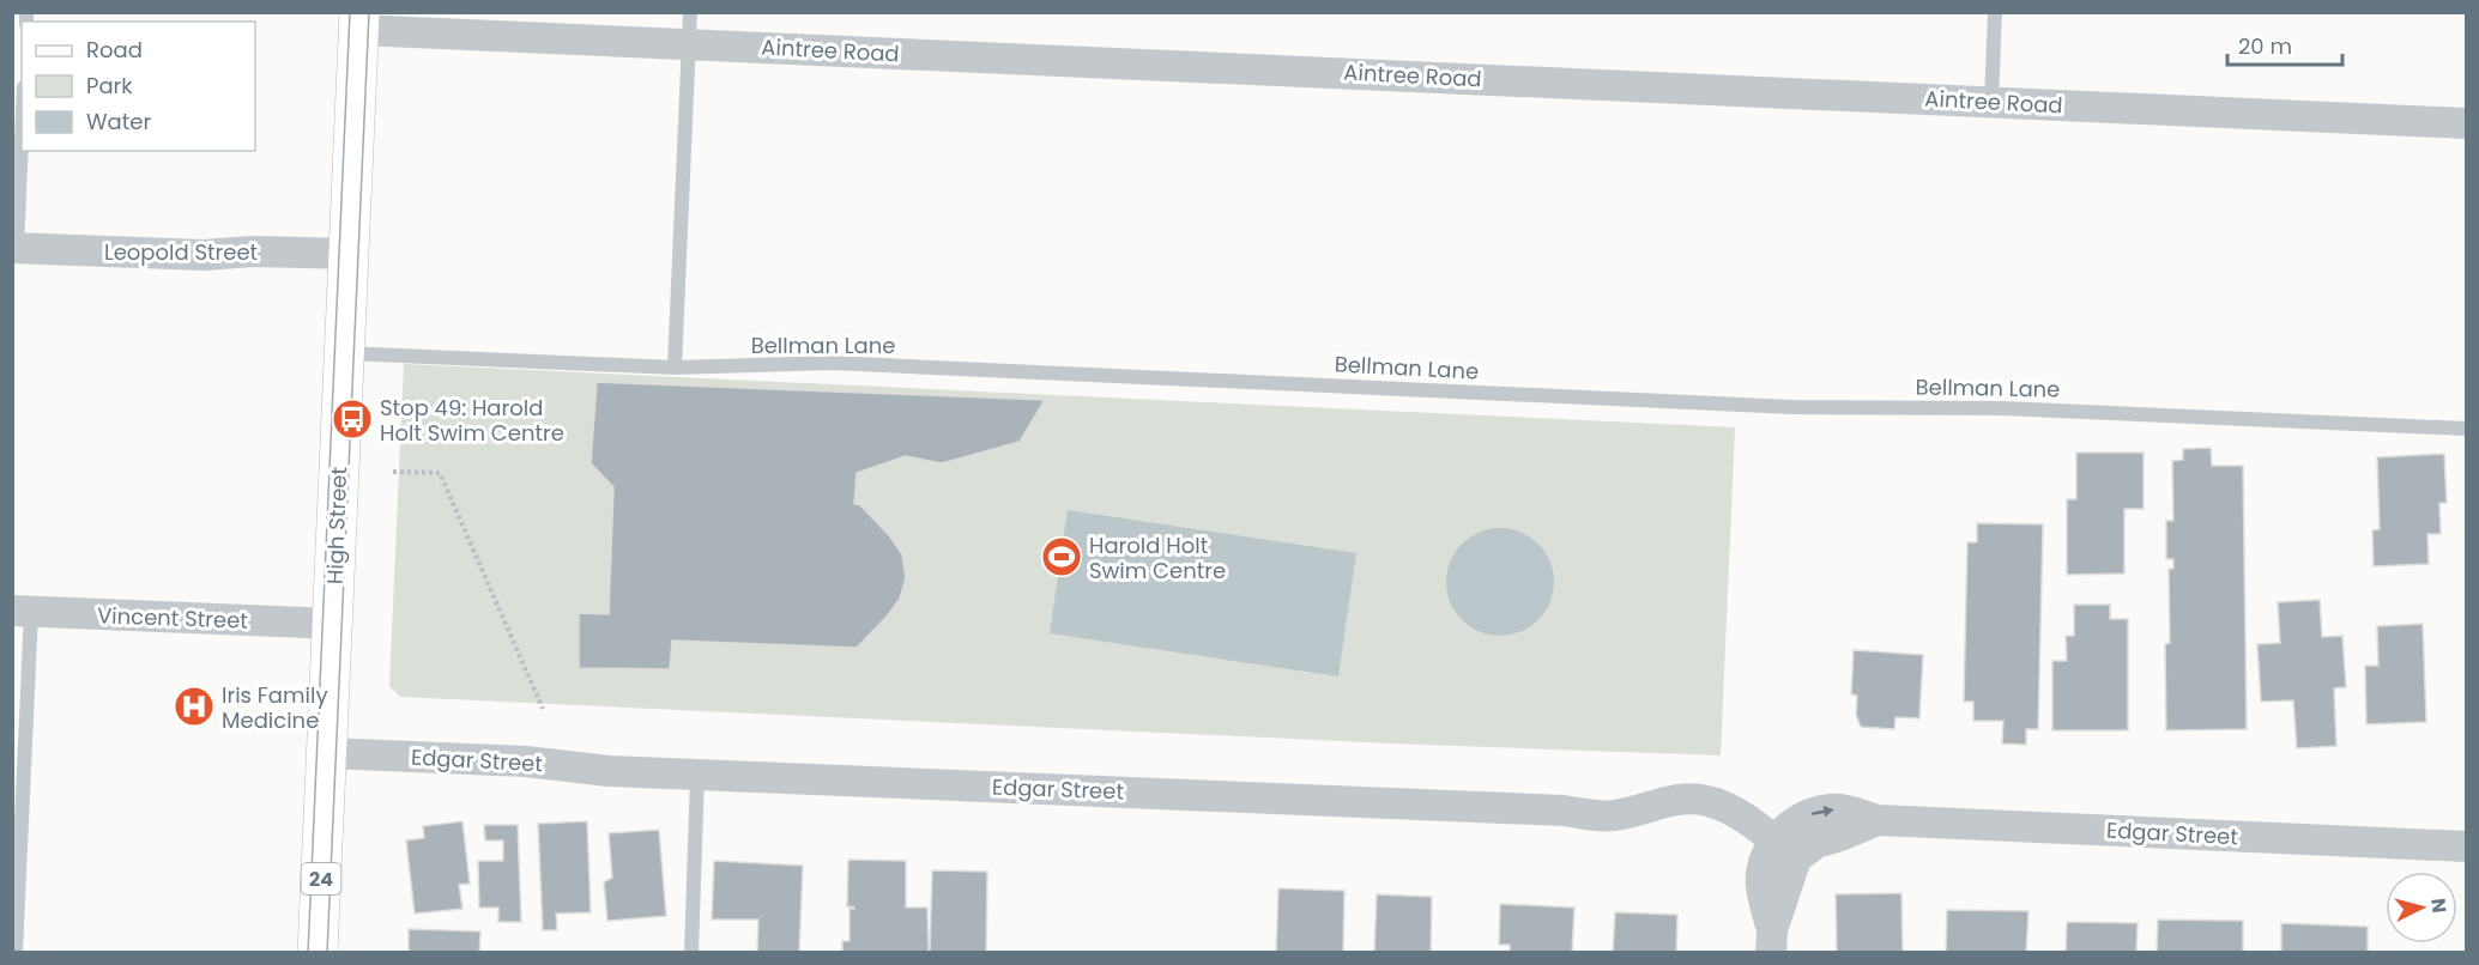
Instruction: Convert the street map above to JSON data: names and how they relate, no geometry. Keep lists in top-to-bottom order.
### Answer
{
  "streets": {
    "main road": ["High Street", "24"],
    "street": [
      "Aintree Road",
      "Leopold Street",
      "Vincent Street",
      "Edgar Street"
    ],
    "lane": ["Bellman Lane"]
  },
  "crossings": [
    ["Aintree Road", "High Street"],
    ["Leopold Street", "High Street"],
    ["Bellman Lane", "High Street"],
    ["High Street", "Vincent Street"],
    ["High Street", "Edgar Street"]
  ],
  "places": {
    "bus stop": ["Stop 49: Harold Holt Swim Centre"],
    "sports": ["Harold Holt Swim Centre"],
    "hospital": ["Iris Family Medicine"]
  },
  "legend": ["Road", "Park", "Water"],
  "scale_bar": "20 m",
  "north": "right"
}
